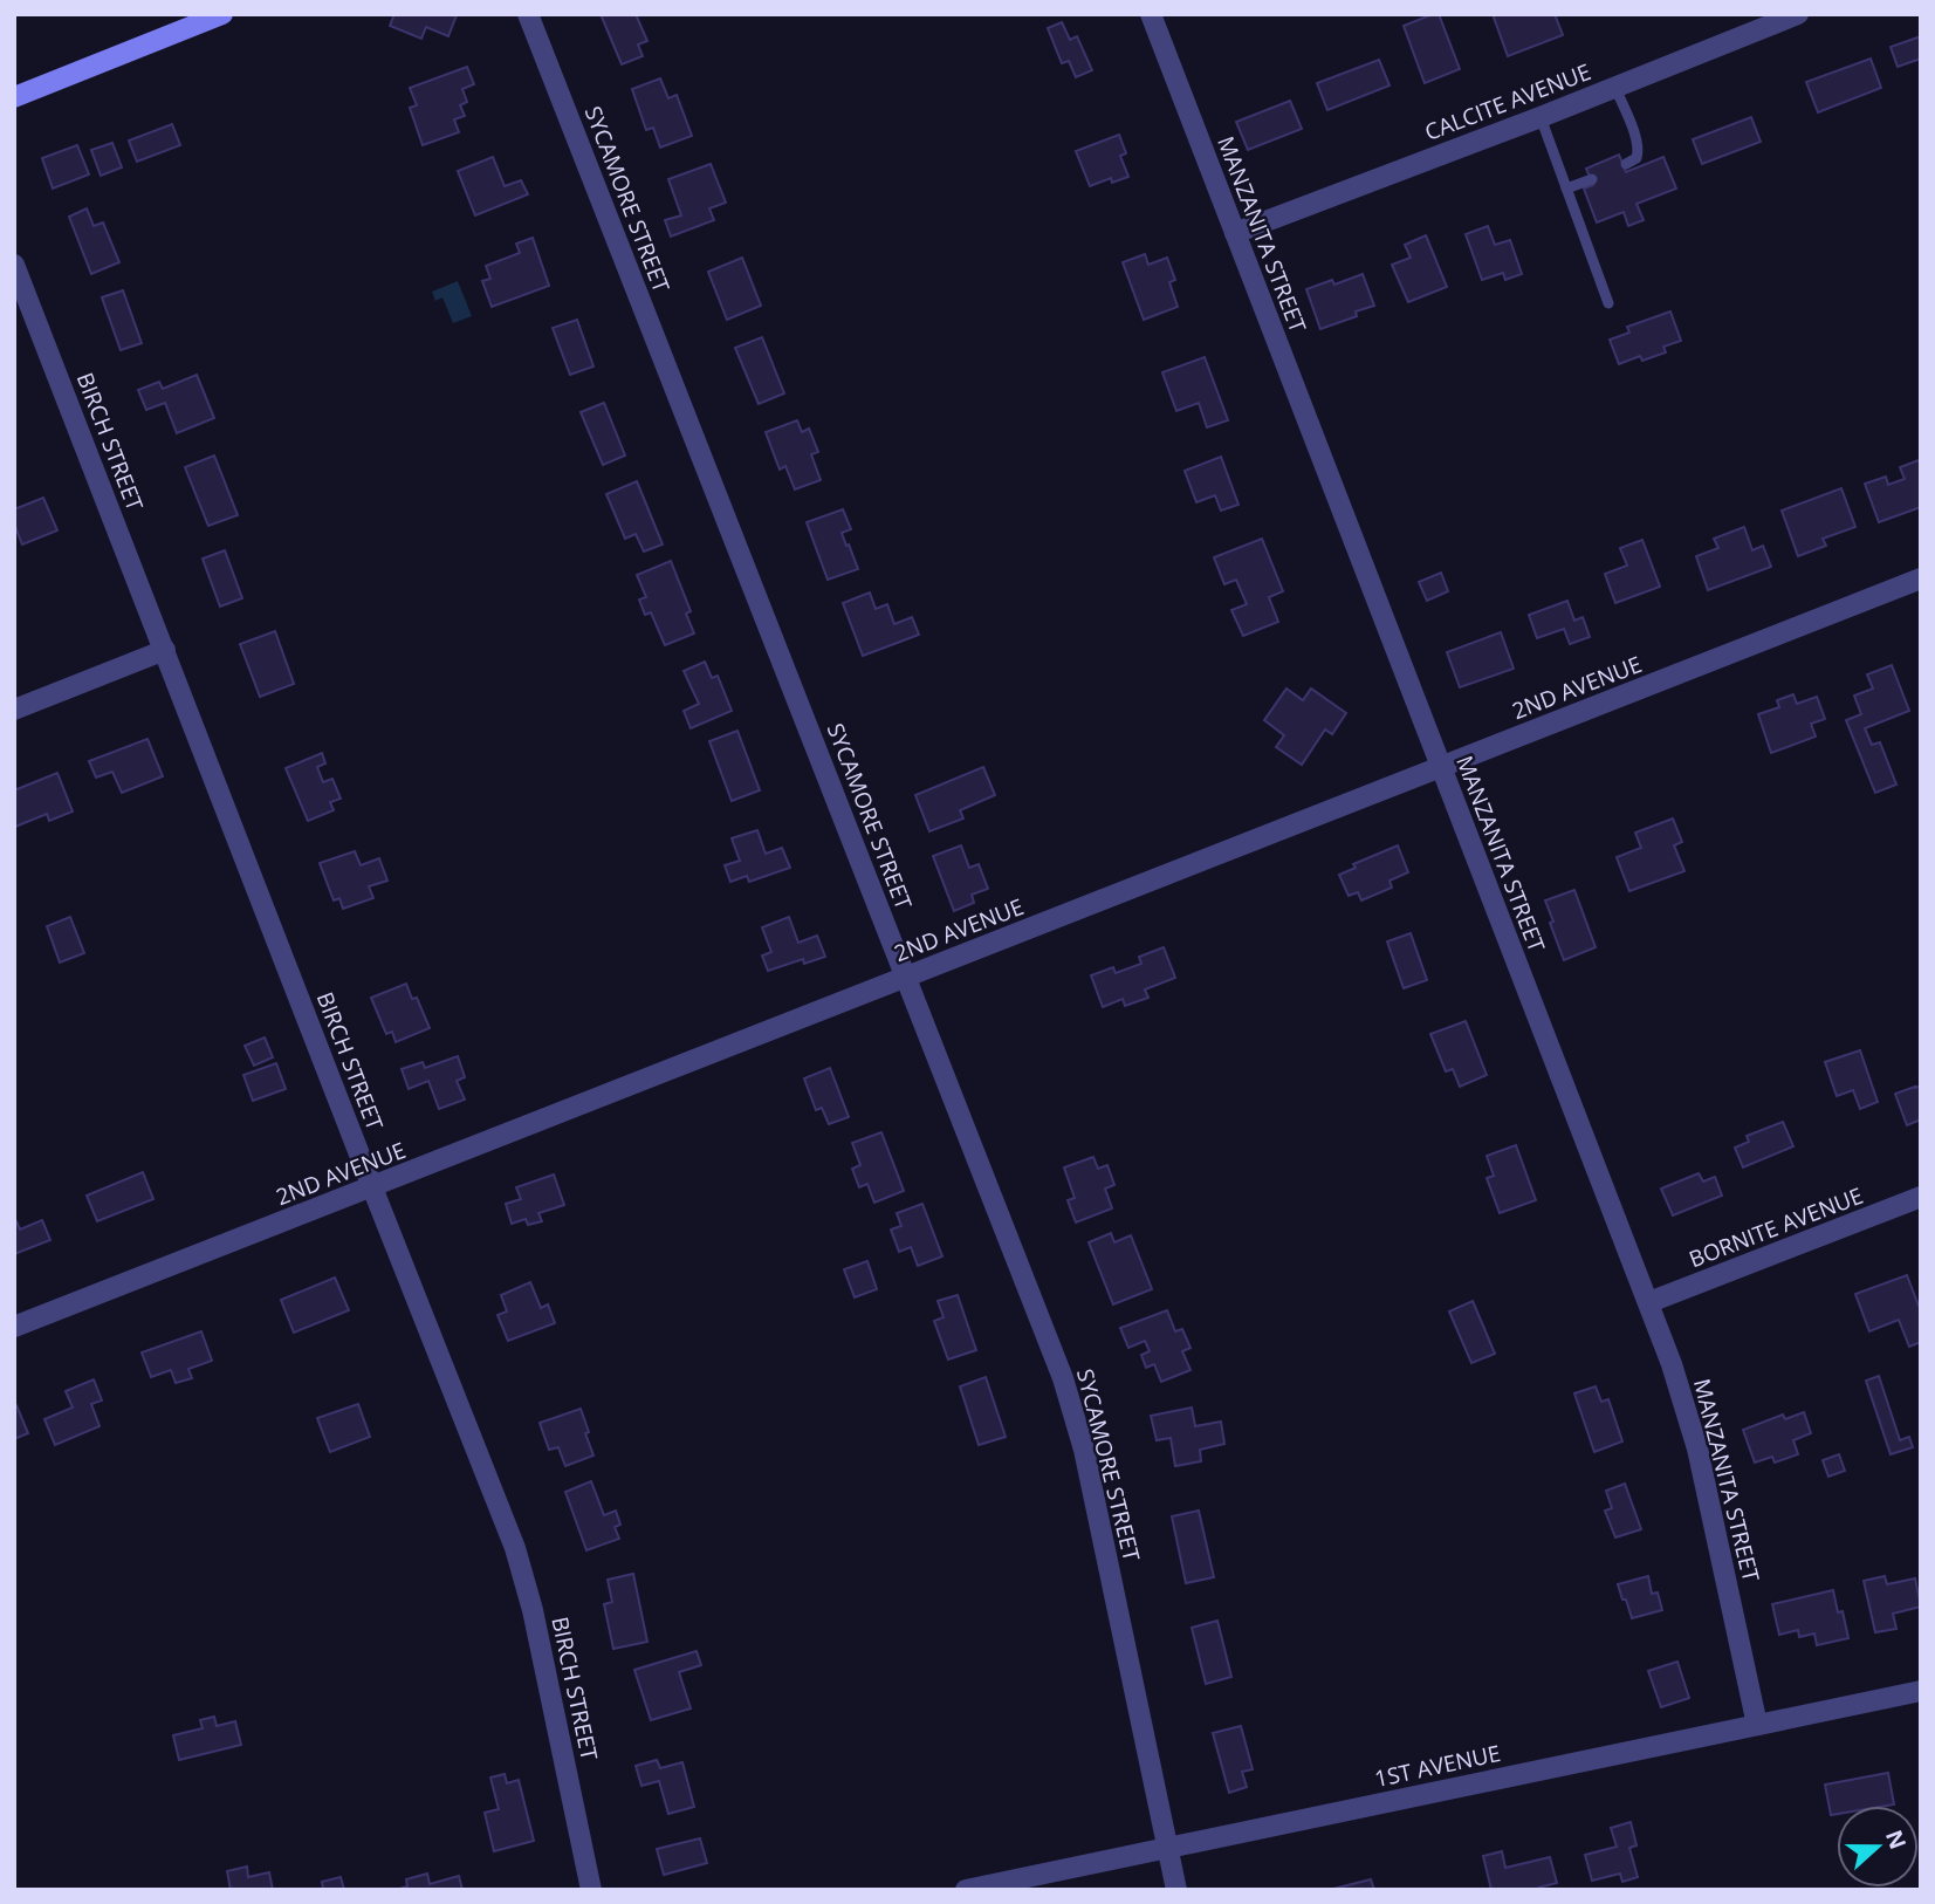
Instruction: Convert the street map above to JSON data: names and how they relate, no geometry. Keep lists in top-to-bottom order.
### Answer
{
  "streets": {
    "street": [
      "CALCITE AVENUE",
      "SYCAMORE STREET",
      "MANZANITA STREET",
      "BIRCH STREET",
      "2ND AVENUE",
      "BORNITE AVENUE",
      "1ST AVENUE"
    ]
  },
  "crossings": [
    ["CALCITE AVENUE", "MANZANITA STREET"],
    ["SYCAMORE STREET", "2ND AVENUE"],
    ["SYCAMORE STREET", "1ST AVENUE"],
    ["MANZANITA STREET", "2ND AVENUE"],
    ["MANZANITA STREET", "BORNITE AVENUE"],
    ["MANZANITA STREET", "1ST AVENUE"],
    ["BIRCH STREET", "2ND AVENUE"]
  ],
  "north": "right"
}
